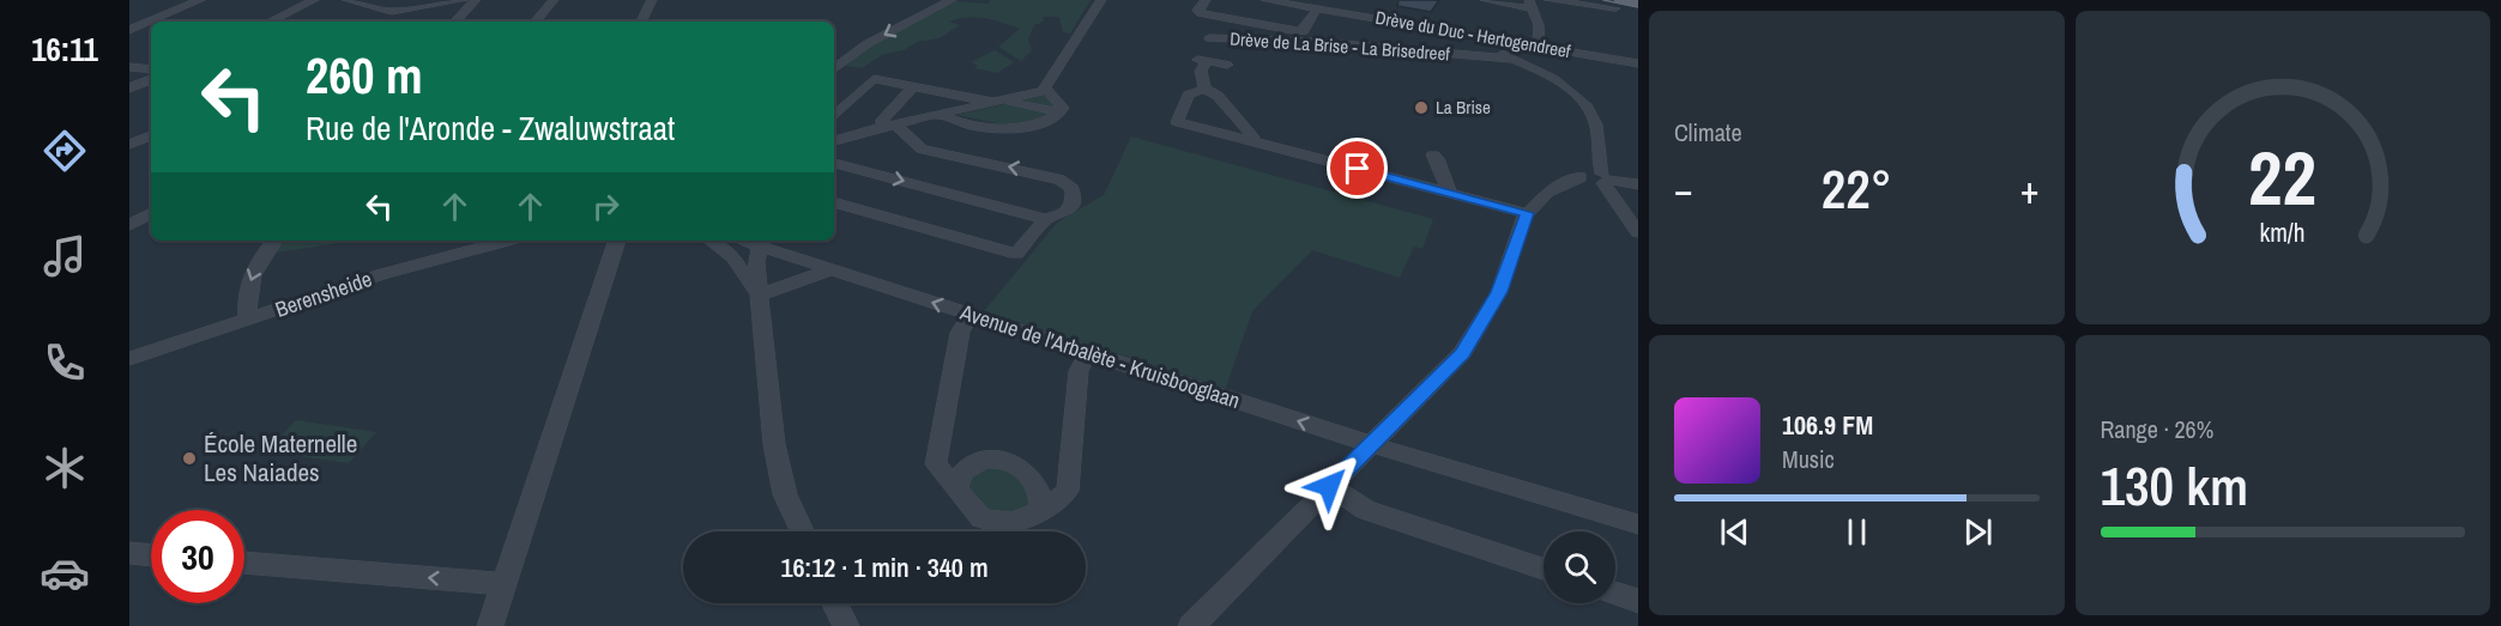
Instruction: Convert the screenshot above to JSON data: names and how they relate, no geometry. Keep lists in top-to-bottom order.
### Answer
{
  "streets": {
    "street": [
      "Drève du Duc - Hertogendreef",
      "Drève de La Brise - La Brisedreef",
      "Berensheide",
      "Avenue de l'Arbalète - Kruisbooglaan"
    ]
  },
  "places": ["La Brise", "École Maternelle Les Naiades"],
  "page": {
    "tabs": "16:11",
    "tile": [
      "Climate",
      ["Range · 26%", "130 km"]
    ],
    "turn": ["260 m", "Rue de l'Aronde - Zwaluwstraat"],
    "heat": ["−", "22°", "+"],
    "song": ["106.9 FM", "Music"],
    "limit": "30",
    "trip": "16:12 · 1 min · 340 m",
    "gauge": ["22", "km/h"]
  }
}
